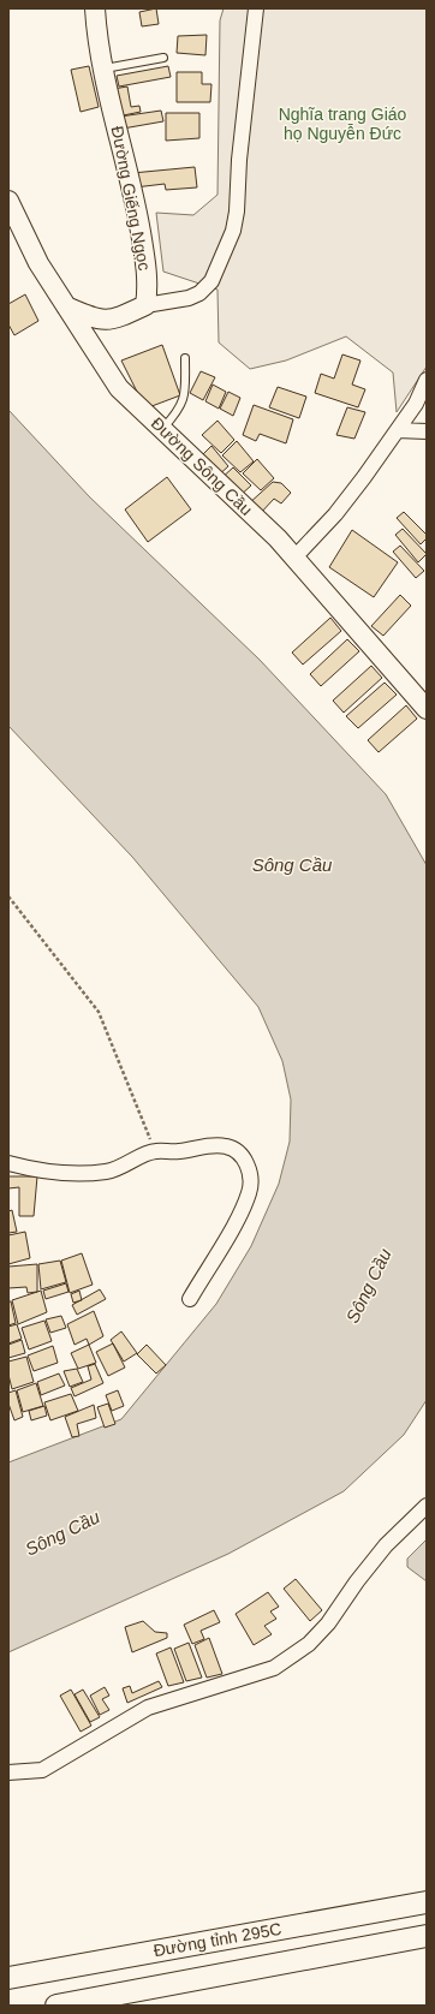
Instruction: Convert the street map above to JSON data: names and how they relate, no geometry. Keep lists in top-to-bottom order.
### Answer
{
  "streets": {
    "main road": ["Đường Giếng Ngọc", "Đường Sông Cầu", "Đường tỉnh 295C"]
  },
  "water": ["Sông Cầu"],
  "parks": ["Nghĩa trang Giáo họ Nguyễn Đức"]
}
